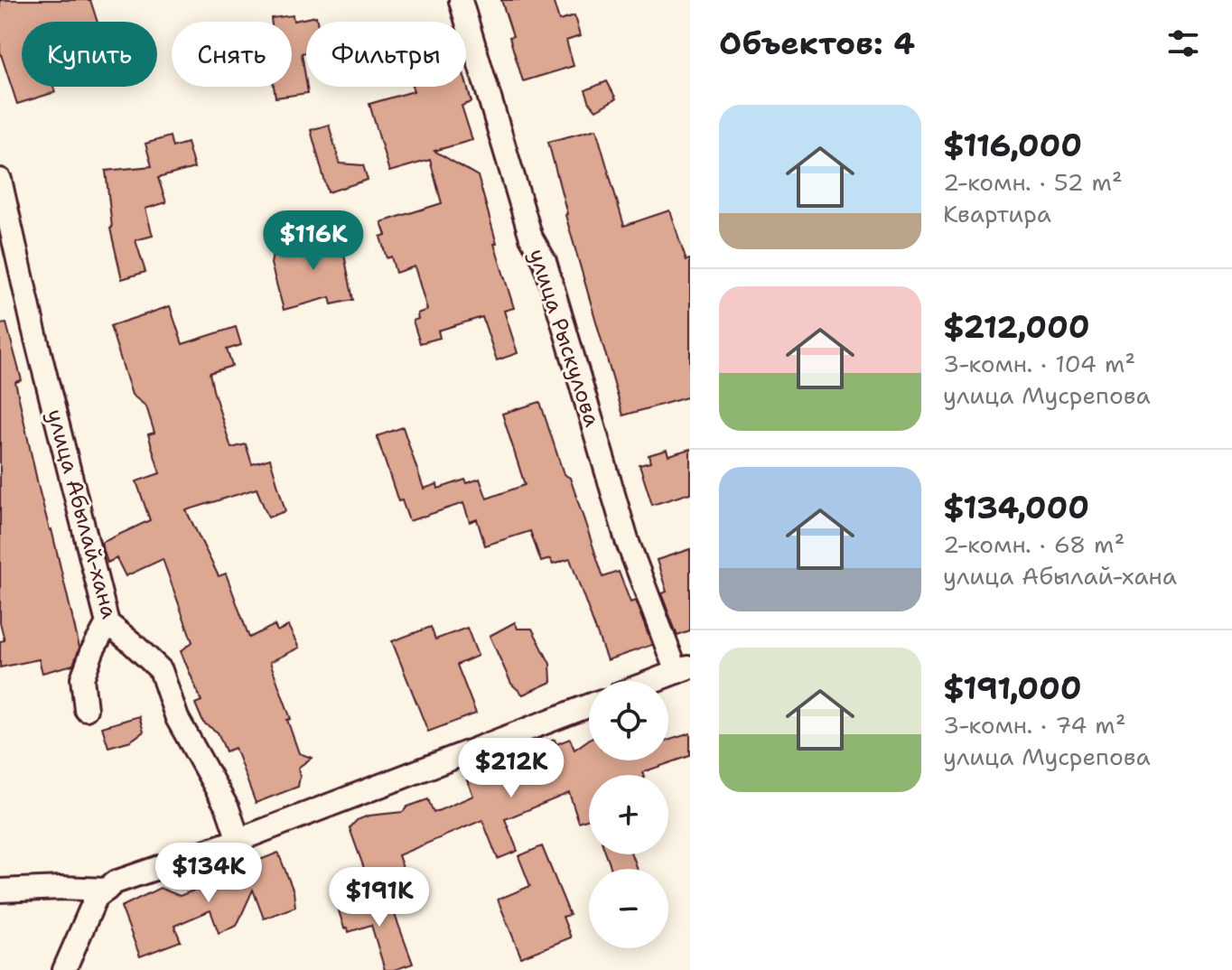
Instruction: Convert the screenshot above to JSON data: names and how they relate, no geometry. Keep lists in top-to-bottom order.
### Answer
{
  "streets": {
    "street": ["улица Рыскулова", "улица Абылай-хана"]
  },
  "page": {
    "heading": "Объектов: 4",
    "chip": ["Купить", "Снять", "Фильтры"],
    "list": [
      {
        "name": "$116,000",
        "note": "2-комн. · 52 m² · Квартира"
      },
      {
        "name": "$212,000",
        "note": "3-комн. · 104 m² · улица Мусрепова"
      },
      {
        "name": "$134,000",
        "note": "2-комн. · 68 m² · улица Абылай-хана"
      },
      {
        "name": "$191,000",
        "note": "3-комн. · 74 m² · улица Мусрепова"
      }
    ],
    "price": [
      "$116K",
      "$212K",
      "$134K",
      "$191K"
    ],
    "map_buttons": ["+", "−"]
  }
}
